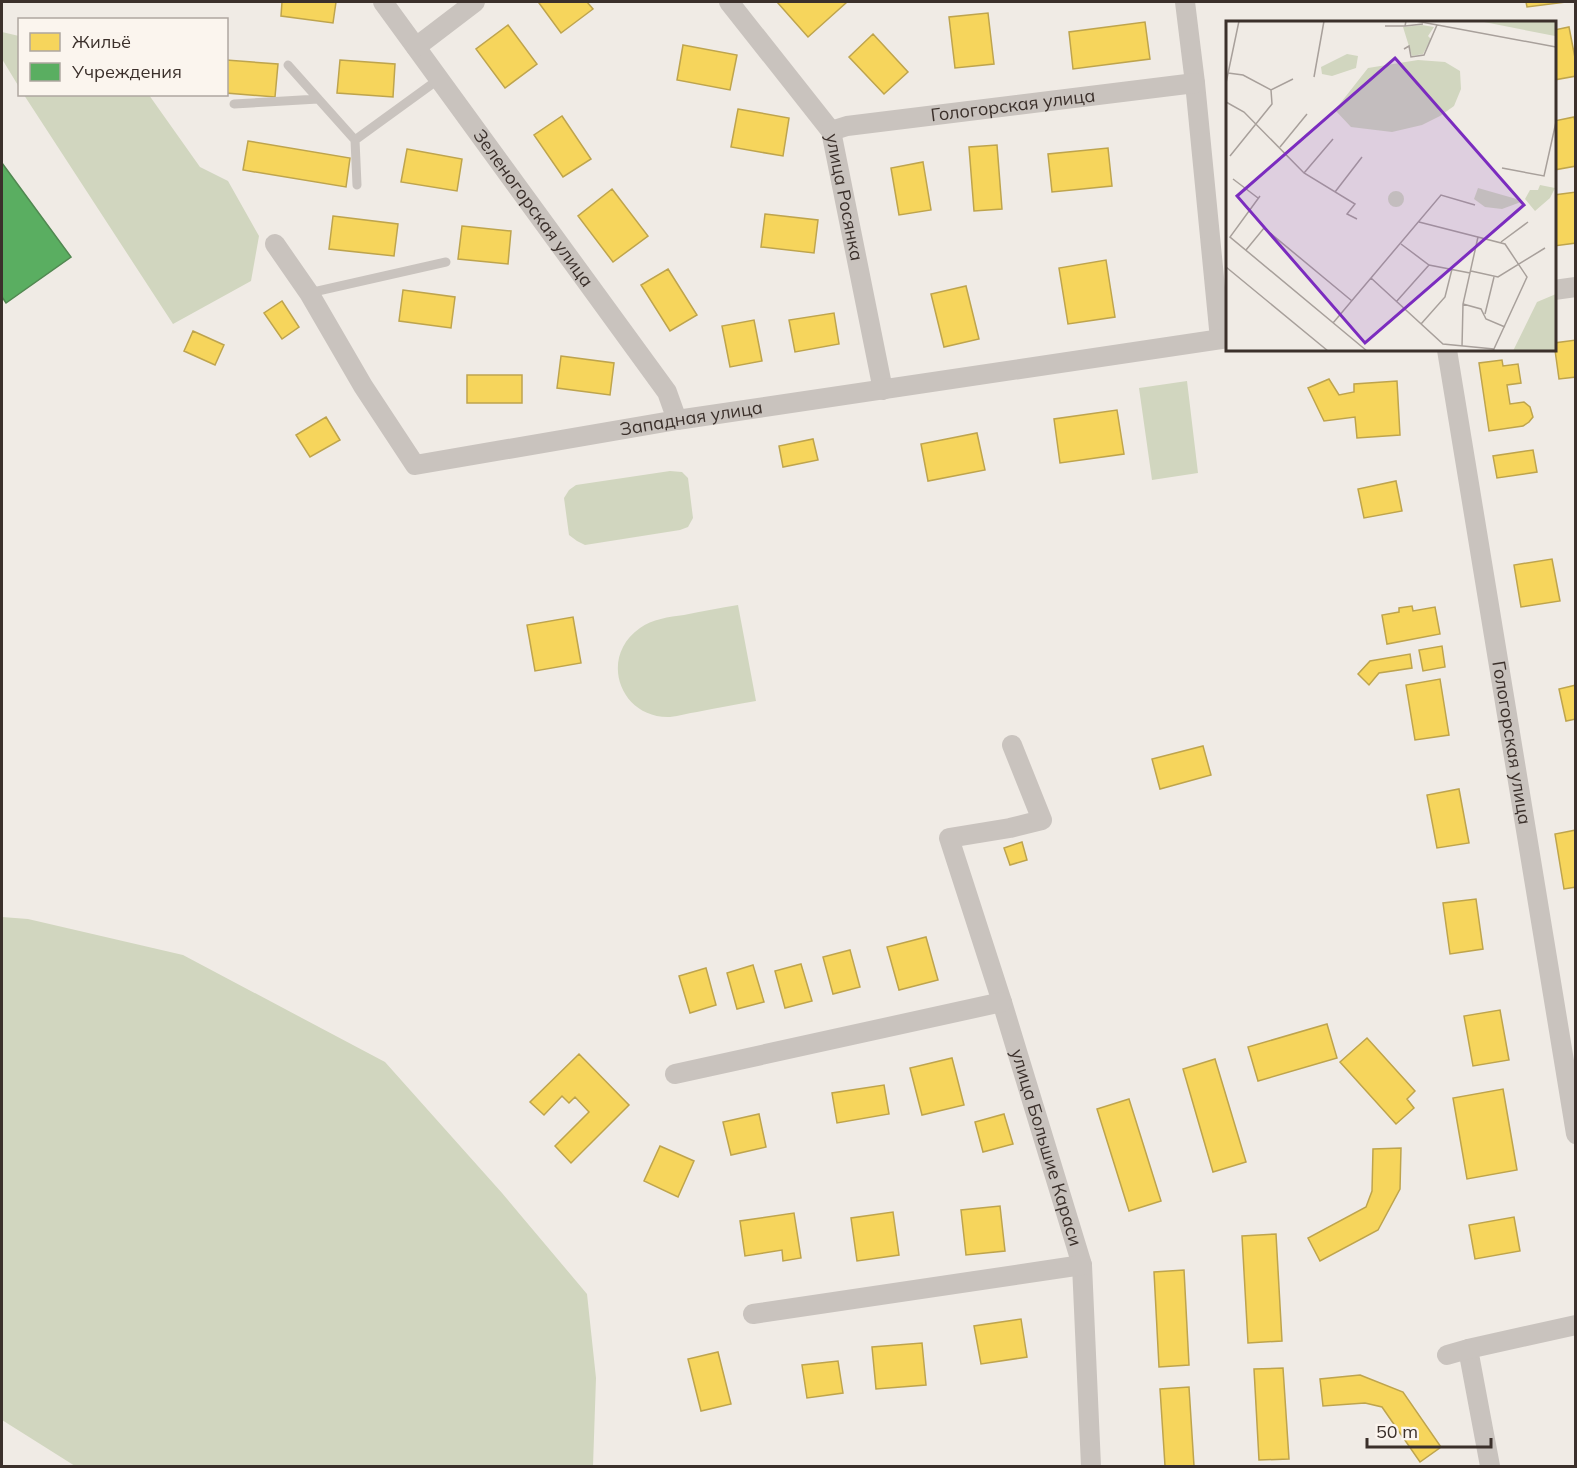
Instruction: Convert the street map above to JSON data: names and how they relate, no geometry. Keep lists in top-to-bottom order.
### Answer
{
  "streets": {
    "street": [
      "Гологорская улица",
      "улица Росянка",
      "Зеленогорская улица",
      "Западная улица",
      "улица Большие Караси"
    ]
  },
  "crossings": [
    ["Гологорская улица", "улица Росянка"],
    ["улица Росянка", "Западная улица"],
    ["Зеленогорская улица", "Западная улица"]
  ],
  "legend": ["Жильё", "Учреждения"],
  "scale_bar": "50 m"
}
